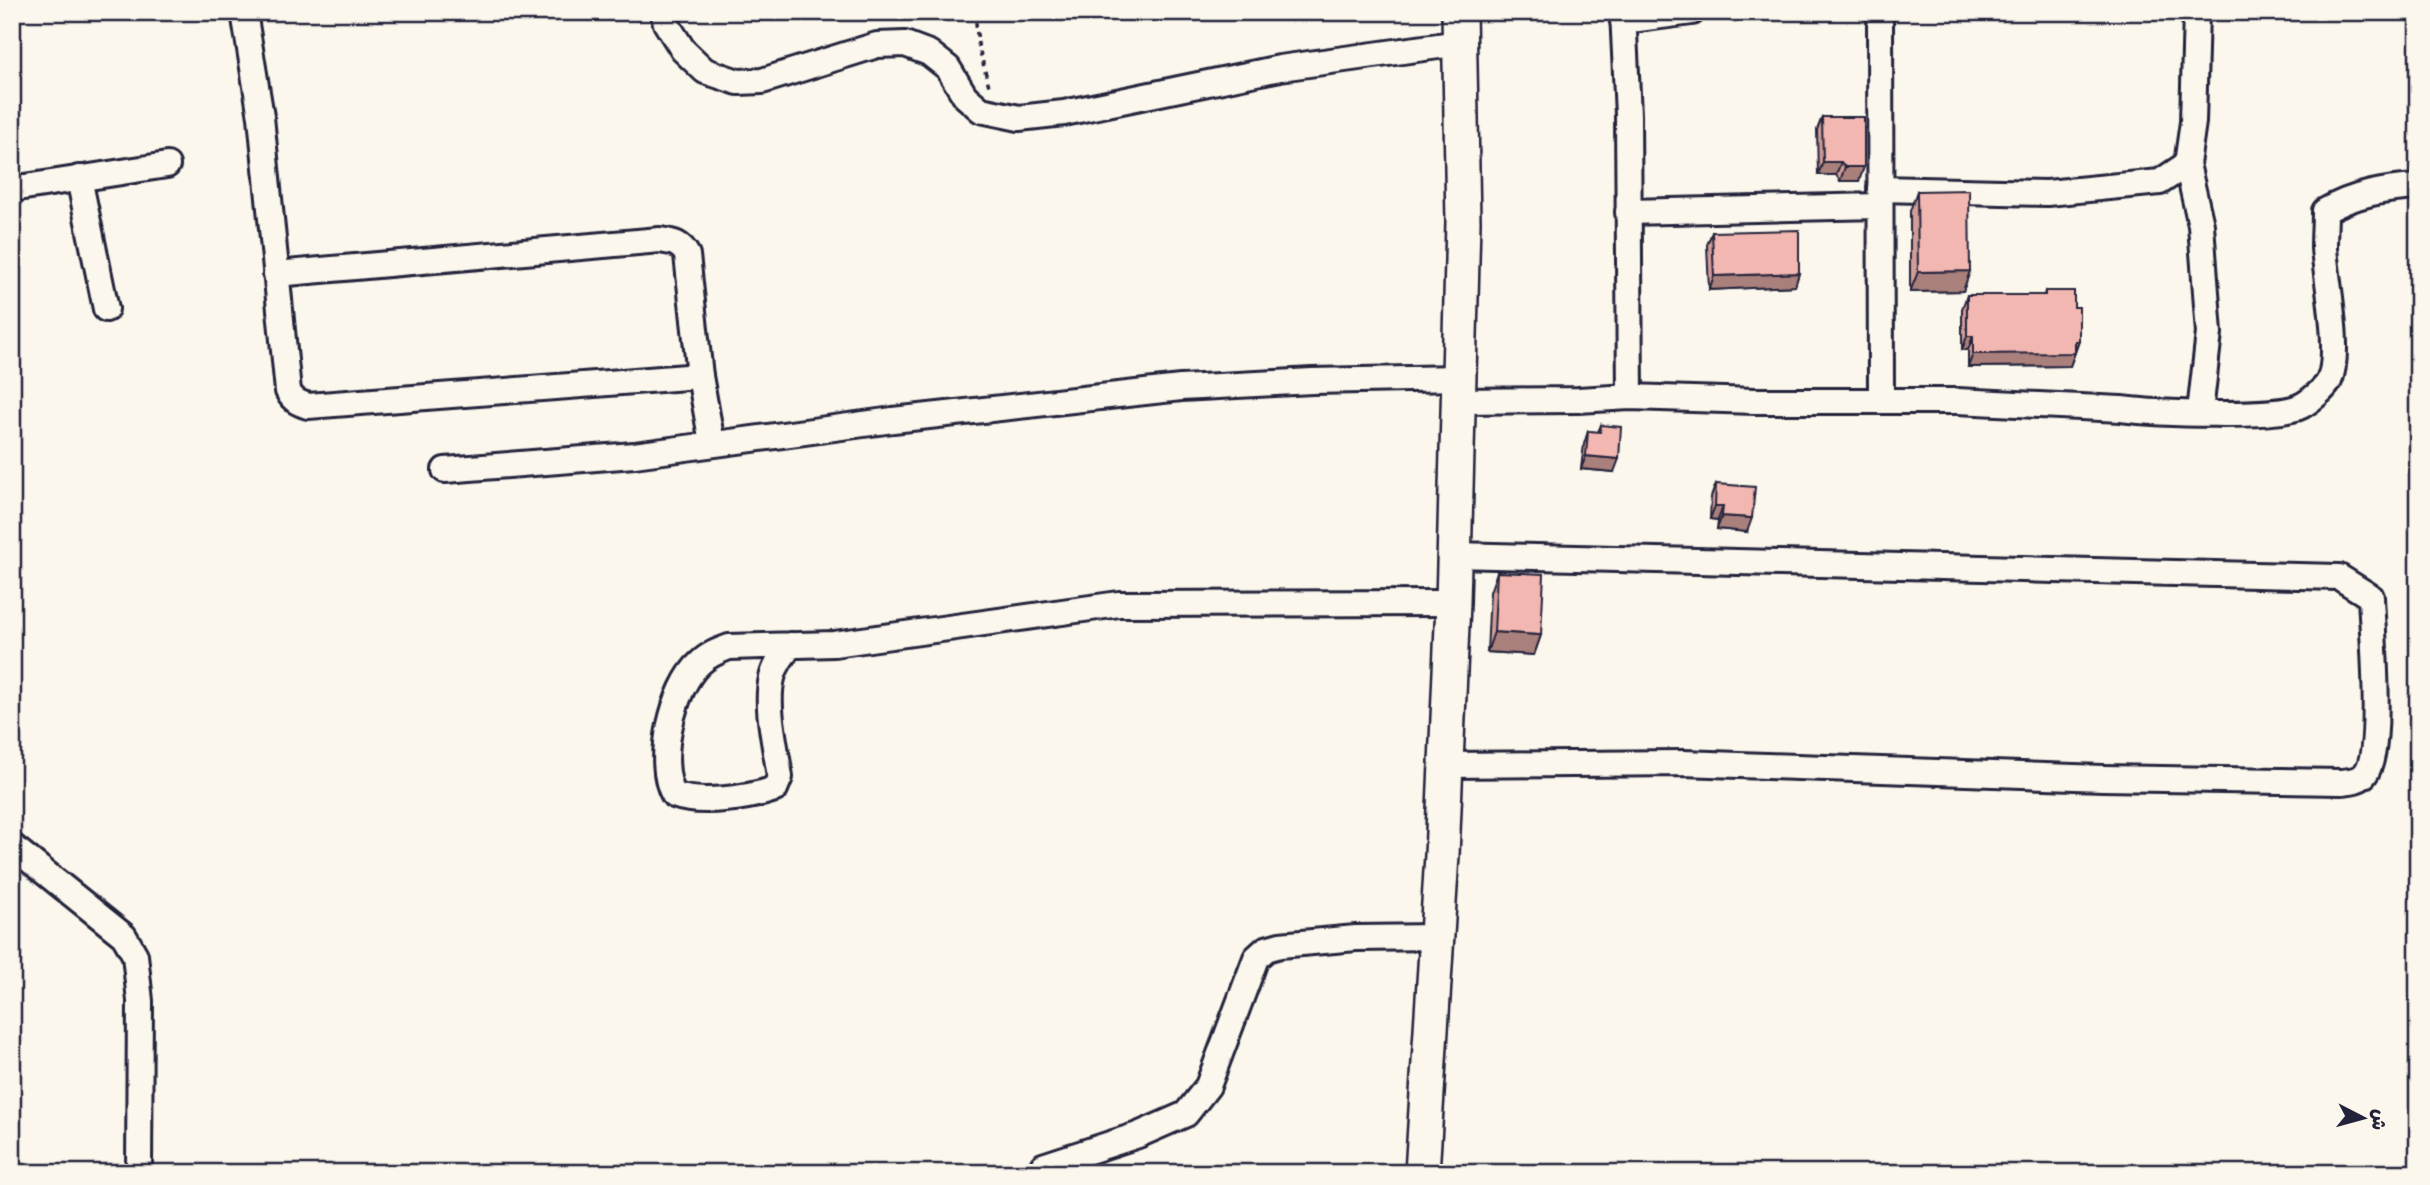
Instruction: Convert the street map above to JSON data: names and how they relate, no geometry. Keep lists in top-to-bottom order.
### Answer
{
  "north": "right"
}
